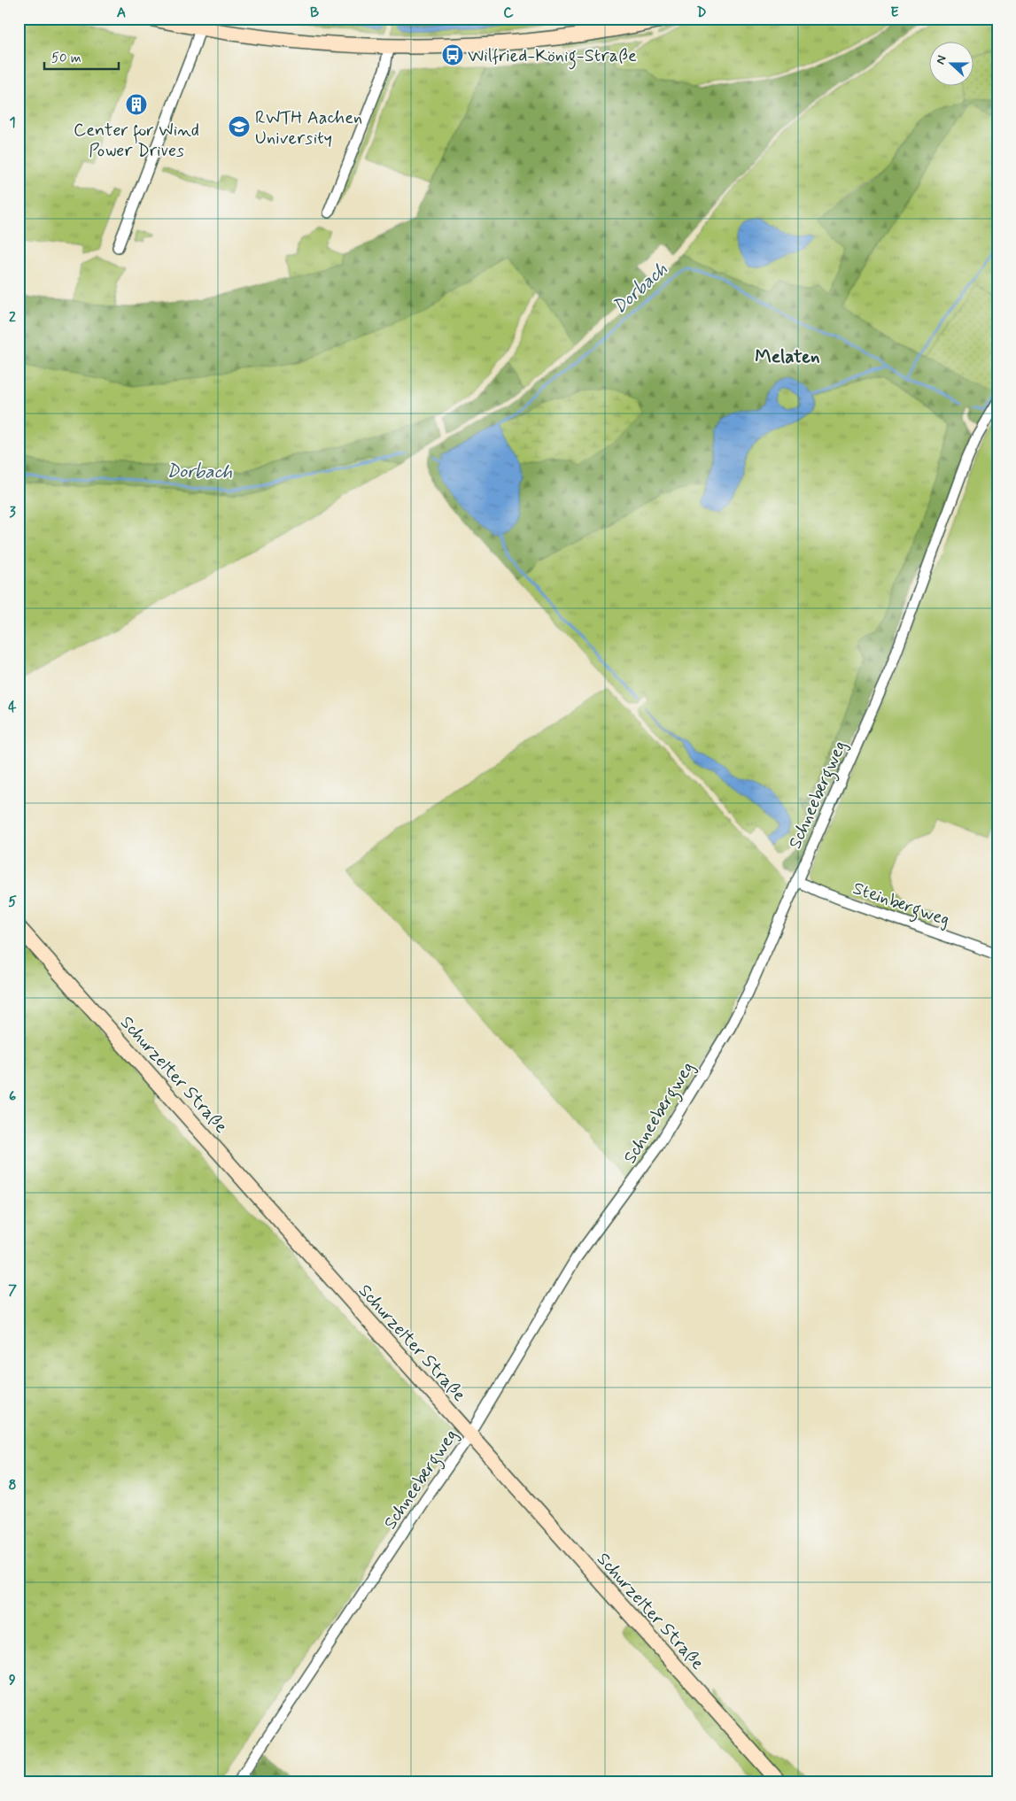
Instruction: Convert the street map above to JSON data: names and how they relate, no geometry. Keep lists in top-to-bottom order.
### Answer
{
  "streets": {
    "street": ["Schneebergweg", "Steinbergweg", "Schurzelter Straße"]
  },
  "crossings": [
    ["Schneebergweg", "Steinbergweg"],
    ["Schneebergweg", "Schurzelter Straße"]
  ],
  "districts": ["Melaten"],
  "water": ["Dorbach"],
  "places": {
    "bus stop": ["Wilfried-König-Straße"],
    "building": ["Center for Wind Power Drives"],
    "school or university": ["RWTH Aachen University"]
  },
  "scale_bar": "50 m",
  "north": "left",
  "grid": {
    "columns": [
      "A",
      "B",
      "C",
      "D",
      "E"
    ],
    "rows": [
      "1",
      "2",
      "3",
      "4",
      "5",
      "6",
      "7",
      "8",
      "9"
    ]
  }
}
